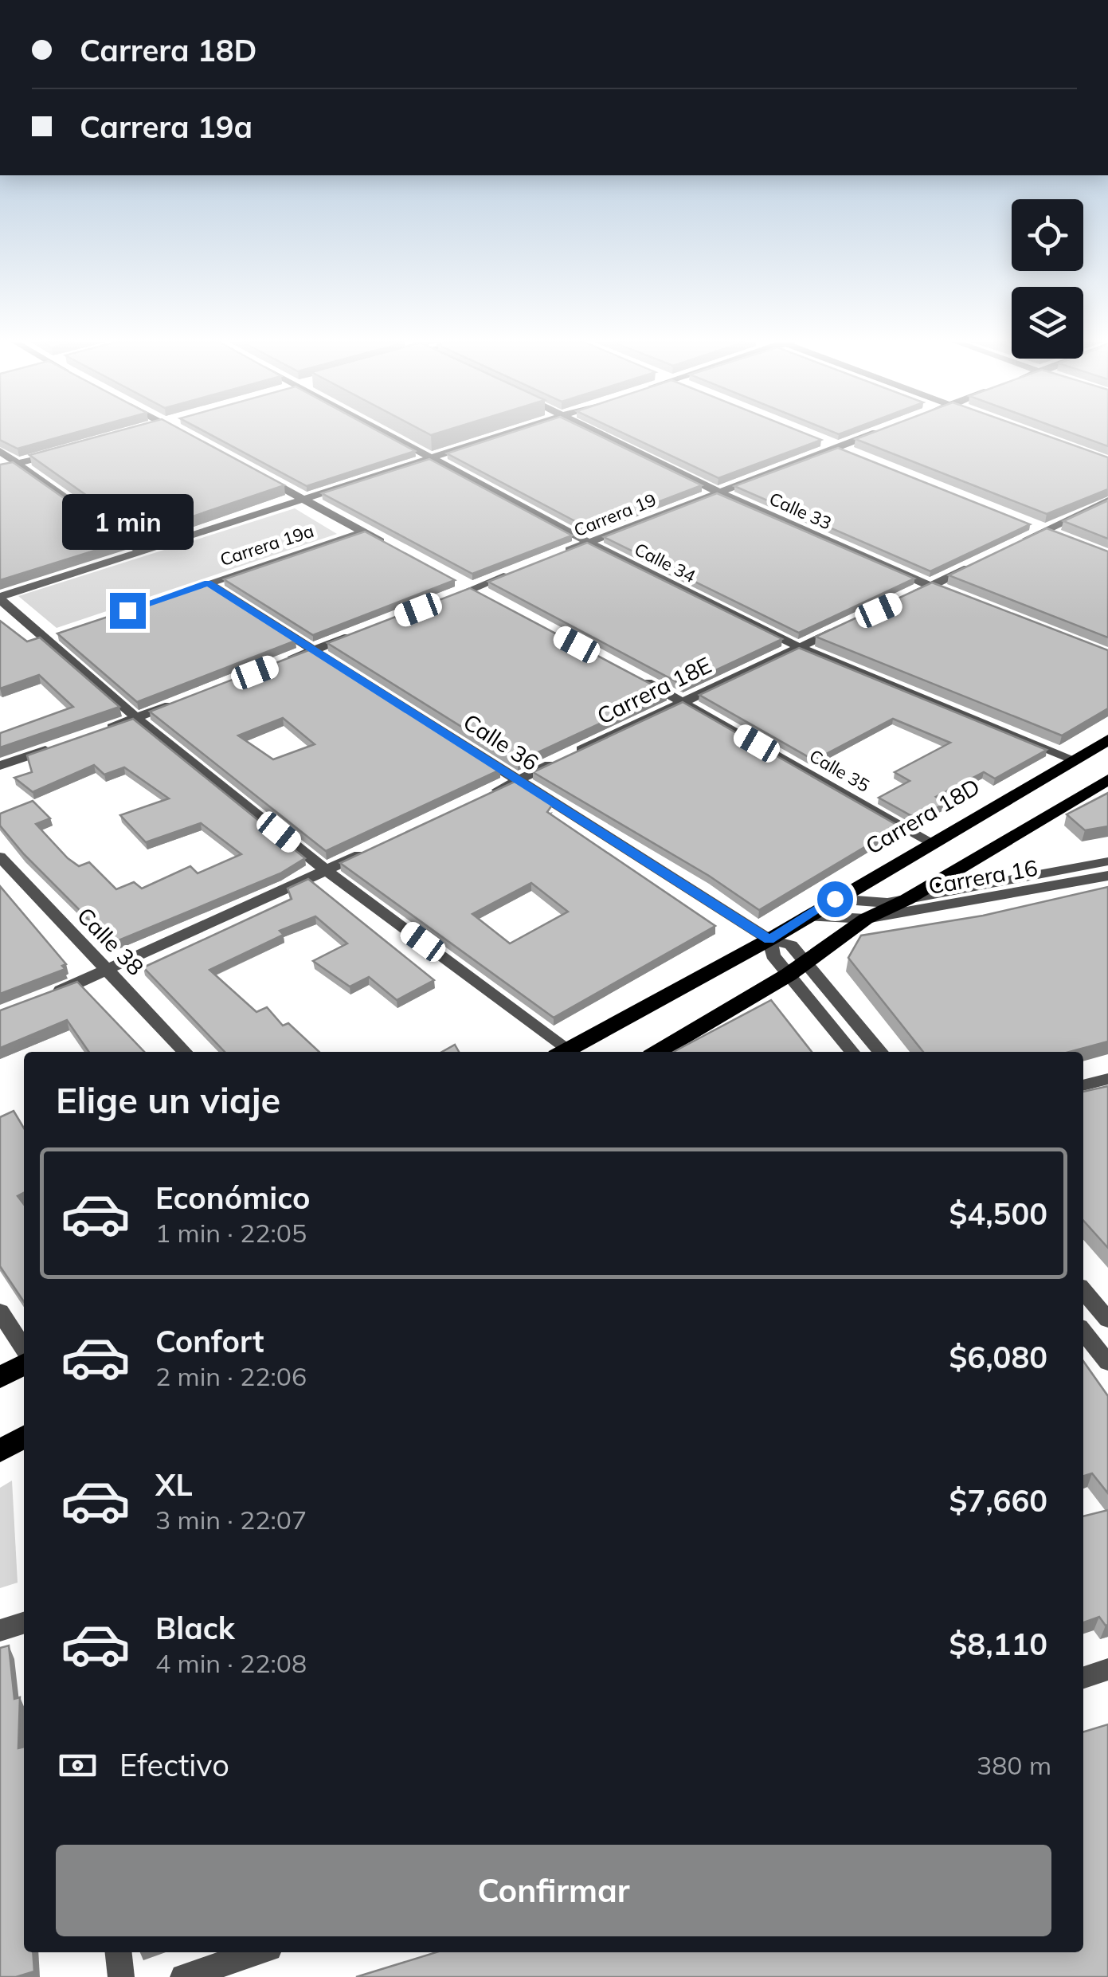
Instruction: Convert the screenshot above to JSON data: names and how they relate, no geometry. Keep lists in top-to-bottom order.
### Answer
{
  "streets": {
    "main road": ["Carrera 18D"],
    "street": [
      "Calle 33",
      "Carrera 19",
      "Carrera 19a",
      "Calle 34",
      "Carrera 18E",
      "Calle 36",
      "Calle 35",
      "Carrera 16",
      "Calle 38"
    ]
  },
  "crossings": [
    ["Calle 33", "Carrera 19"],
    ["Carrera 19", "Calle 34"],
    ["Carrera 19a", "Calle 36"],
    ["Calle 34", "Carrera 18E"],
    ["Calle 34", "Carrera 18D"],
    ["Carrera 18E", "Calle 35"],
    ["Calle 36", "Carrera 18D"],
    ["Calle 35", "Carrera 18D"],
    ["Carrera 18D", "Carrera 16"]
  ],
  "page": {
    "banner": ["Carrera 18D", "Carrera 19a"],
    "bubble": "1 min",
    "heading": "Elige un viaje",
    "list": [
      {
        "name": "Económico",
        "note": "1 min · 22:05",
        "value": "$4,500"
      },
      {
        "name": "Confort",
        "note": "2 min · 22:06",
        "value": "$6,080"
      },
      {
        "name": "XL",
        "note": "3 min · 22:07",
        "value": "$7,660"
      },
      {
        "name": "Black",
        "note": "4 min · 22:08",
        "value": "$8,110"
      }
    ],
    "pay": ["Efectivo", "380 m"],
    "buttons": "Confirmar"
  }
}
